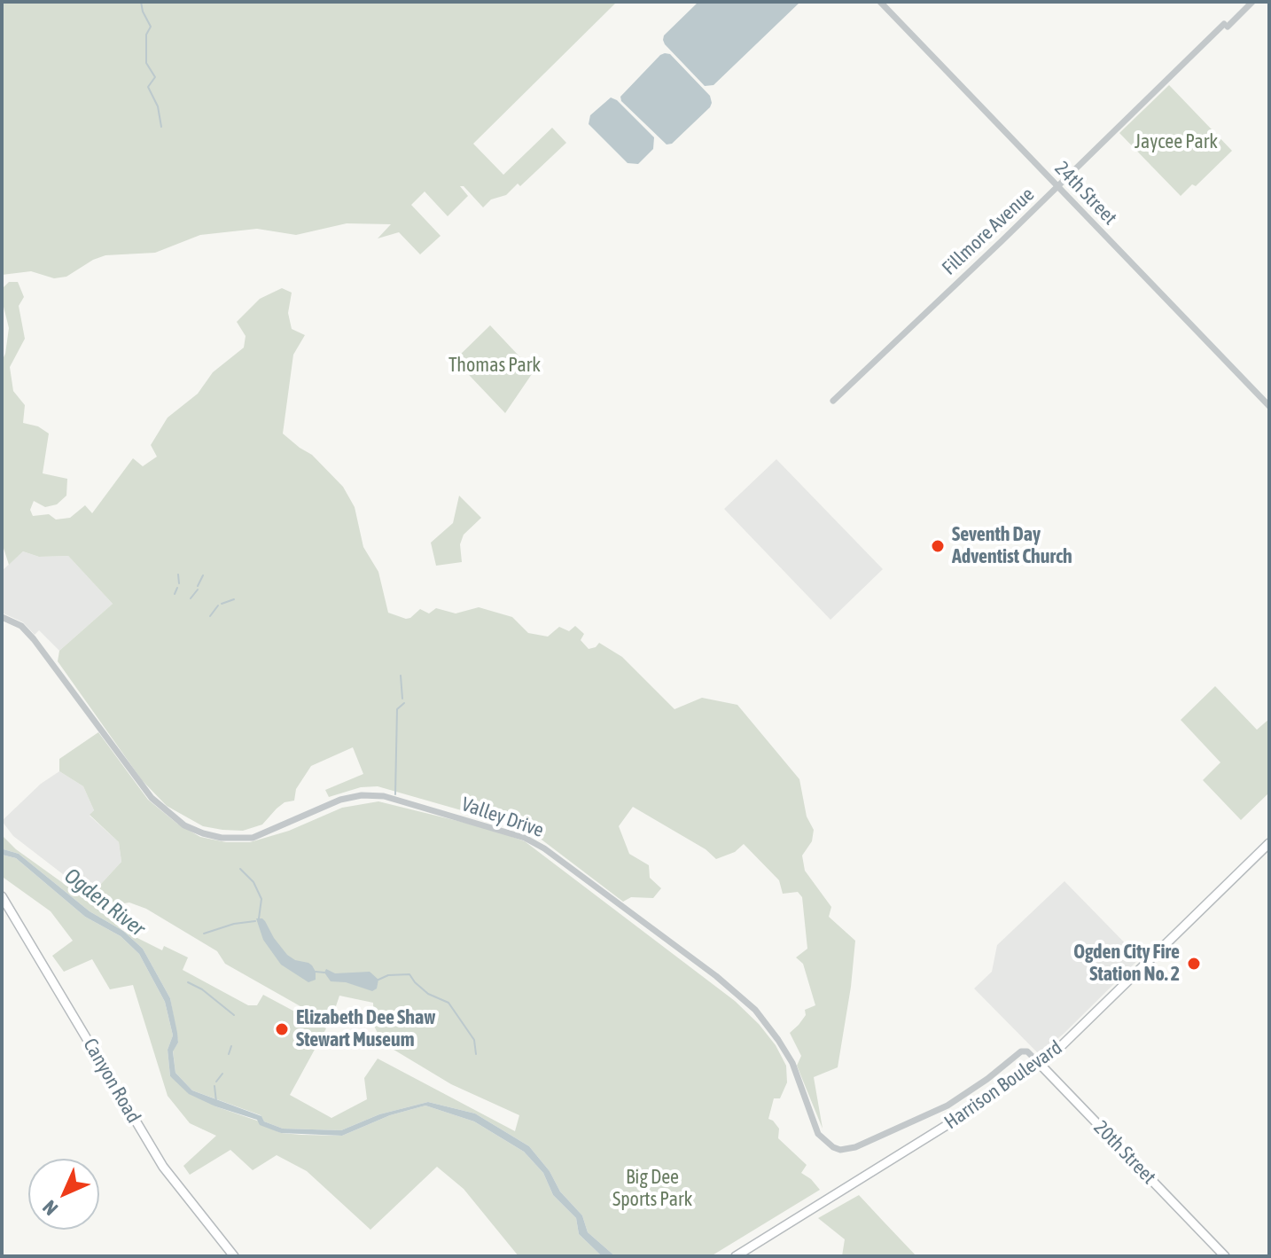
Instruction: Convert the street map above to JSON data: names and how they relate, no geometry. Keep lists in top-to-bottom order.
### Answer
{
  "streets": {
    "main road": ["Canyon Road", "Harrison Boulevard", "20th Street"],
    "street": ["24th Street", "Fillmore Avenue", "Valley Drive"]
  },
  "crossings": [
    ["24th Street", "Fillmore Avenue"],
    ["Valley Drive", "20th Street"],
    ["Harrison Boulevard", "20th Street"]
  ],
  "water": ["Ogden River"],
  "parks": ["Jaycee Park", "Thomas Park", "Big Dee Sports Park"],
  "places": ["Seventh Day Adventist Church", "Ogden City Fire Station No. 2", "Elizabeth Dee Shaw Stewart Museum"],
  "north": "bottom left"
}
